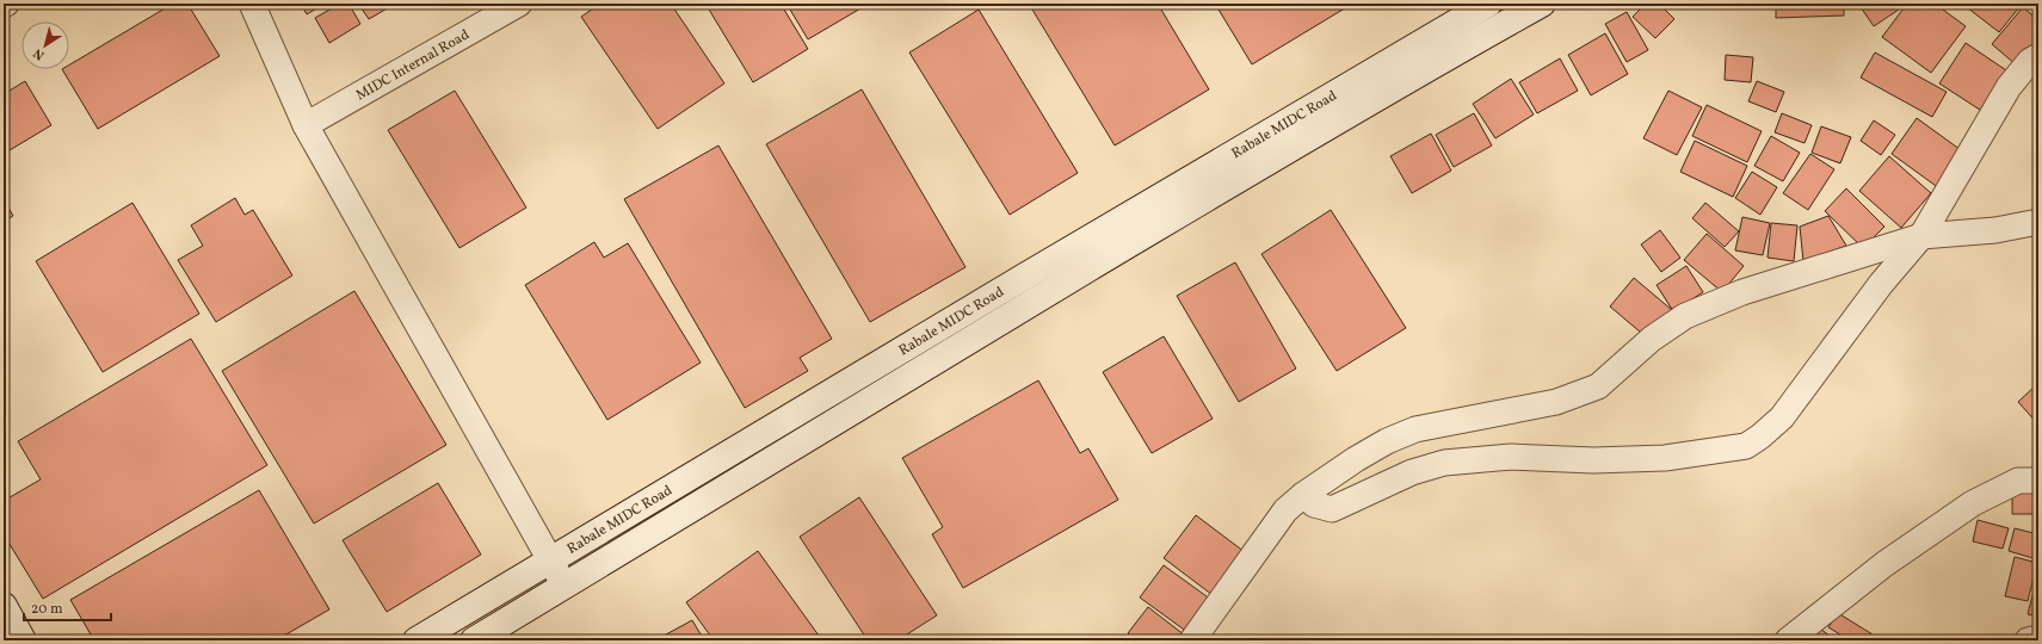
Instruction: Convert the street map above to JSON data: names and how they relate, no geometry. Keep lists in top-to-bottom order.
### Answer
{
  "streets": {
    "main road": ["Rabale MIDC Road"],
    "street": ["MIDC Internal Road"]
  },
  "scale_bar": "20 m",
  "north": "bottom left"
}
